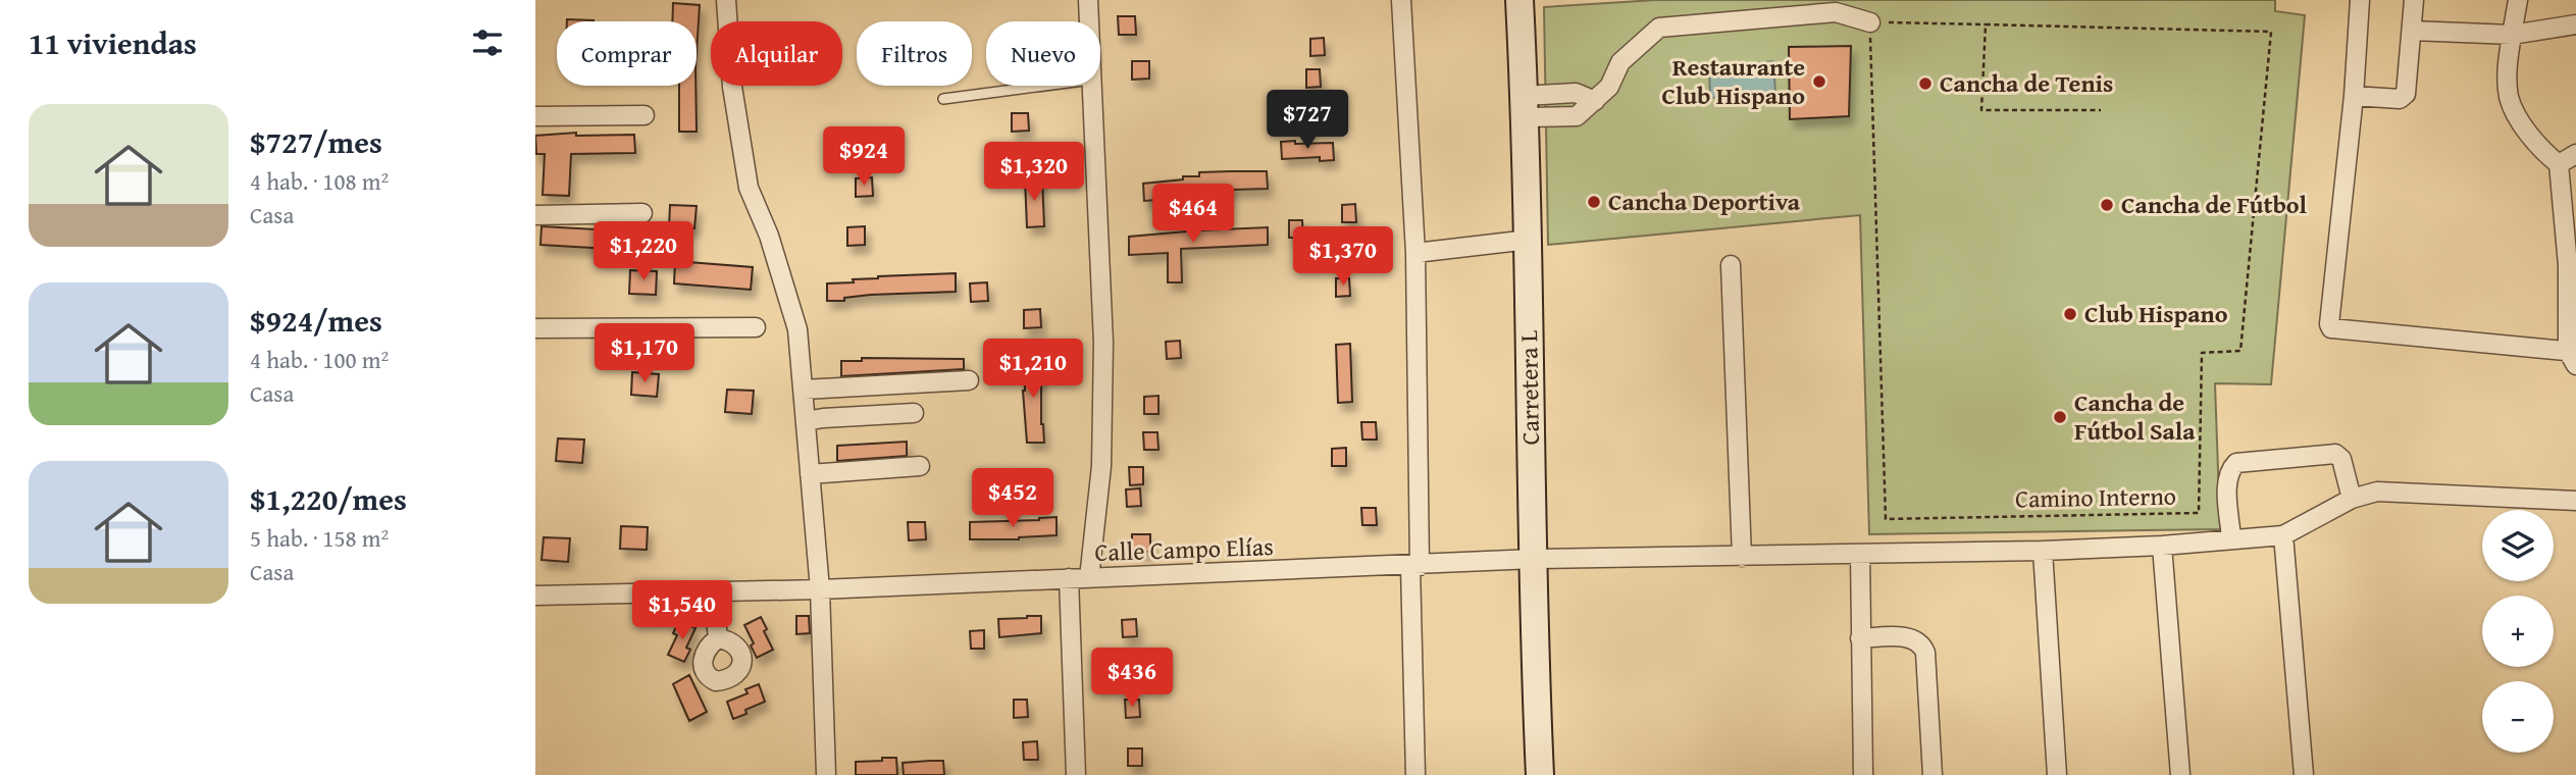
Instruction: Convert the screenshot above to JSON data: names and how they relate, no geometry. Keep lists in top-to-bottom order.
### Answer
{
  "streets": {
    "street": ["Carretera L", "Calle Campo Elías"],
    "path": ["Camino Interno"]
  },
  "crossings": [
    ["Carretera L", "Calle Campo Elías"]
  ],
  "places": [
    "Restaurante Club Hispano",
    "Cancha de Tenis",
    "Cancha Deportiva",
    "Cancha de Fútbol",
    "Club Hispano",
    "Cancha de Fútbol Sala"
  ],
  "page": {
    "heading": "11 viviendas",
    "chip": [
      "Comprar",
      "Alquilar",
      "Filtros",
      "Nuevo"
    ],
    "list": [
      {
        "name": "$727/mes",
        "note": "4 hab. · 108 m² · Casa"
      },
      {
        "name": "$924/mes",
        "note": "4 hab. · 100 m² · Casa"
      },
      {
        "name": "$1,220/mes",
        "note": "5 hab. · 158 m² · Casa"
      }
    ],
    "price": [
      "$727",
      "$924",
      "$1,320",
      "$464",
      "$1,220",
      "$1,370",
      "$1,170",
      "$1,210",
      "$452",
      "$1,540",
      "$436"
    ],
    "map_buttons": ["+", "−"]
  }
}
